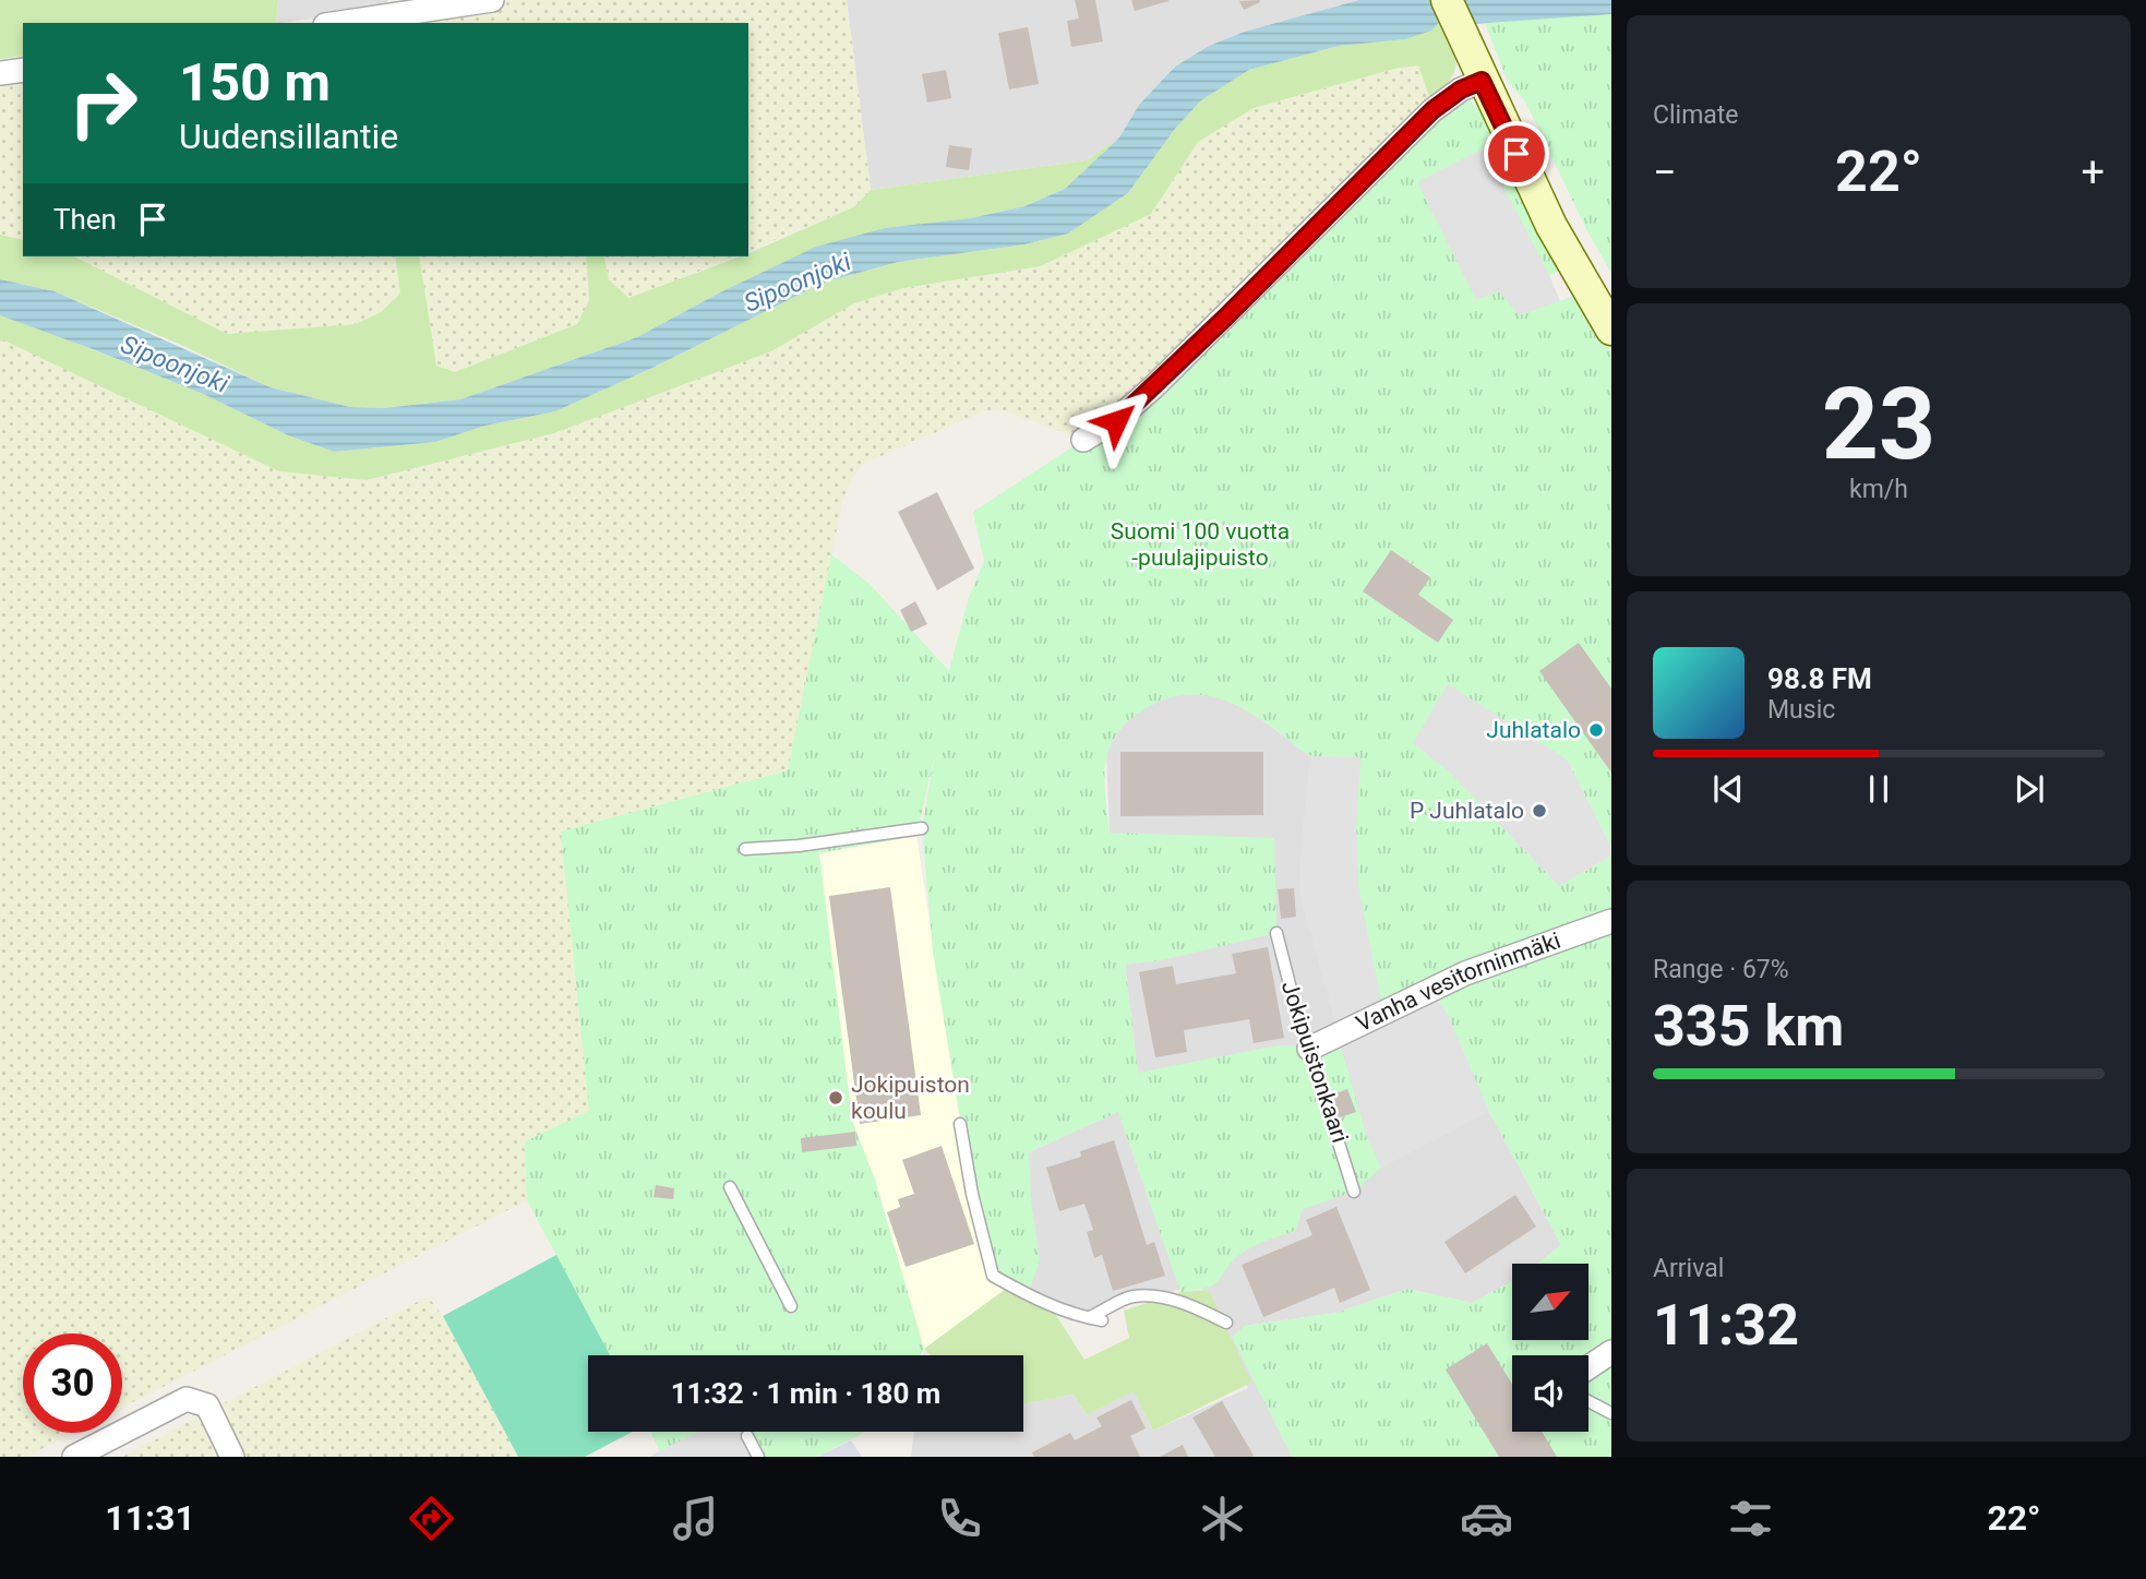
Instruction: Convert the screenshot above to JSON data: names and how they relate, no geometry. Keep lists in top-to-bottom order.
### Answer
{
  "streets": {
    "street": ["Vanha vesitorninmäki"],
    "lane": ["Jokipuistonkaari"]
  },
  "crossings": [
    ["Vanha vesitorninmäki", "Jokipuistonkaari"]
  ],
  "water": ["Sipoonjoki"],
  "parks": ["Suomi 100 vuotta -puulajipuisto"],
  "places": ["Juhlatalo", "P Juhlatalo", "Jokipuiston koulu"],
  "north": "top right",
  "page": {
    "tile": [
      "Climate",
      ["23", "km/h"],
      ["Range · 67%", "335 km"],
      ["Arrival", "11:32"]
    ],
    "turn": ["150 m", "Uudensillantie"],
    "heat": ["−", "22°", "+"],
    "then": "Then",
    "song": ["98.8 FM", "Music"],
    "limit": "30",
    "trip": "11:32 · 1 min · 180 m",
    "tabs": ["11:31", "22°"]
  }
}
